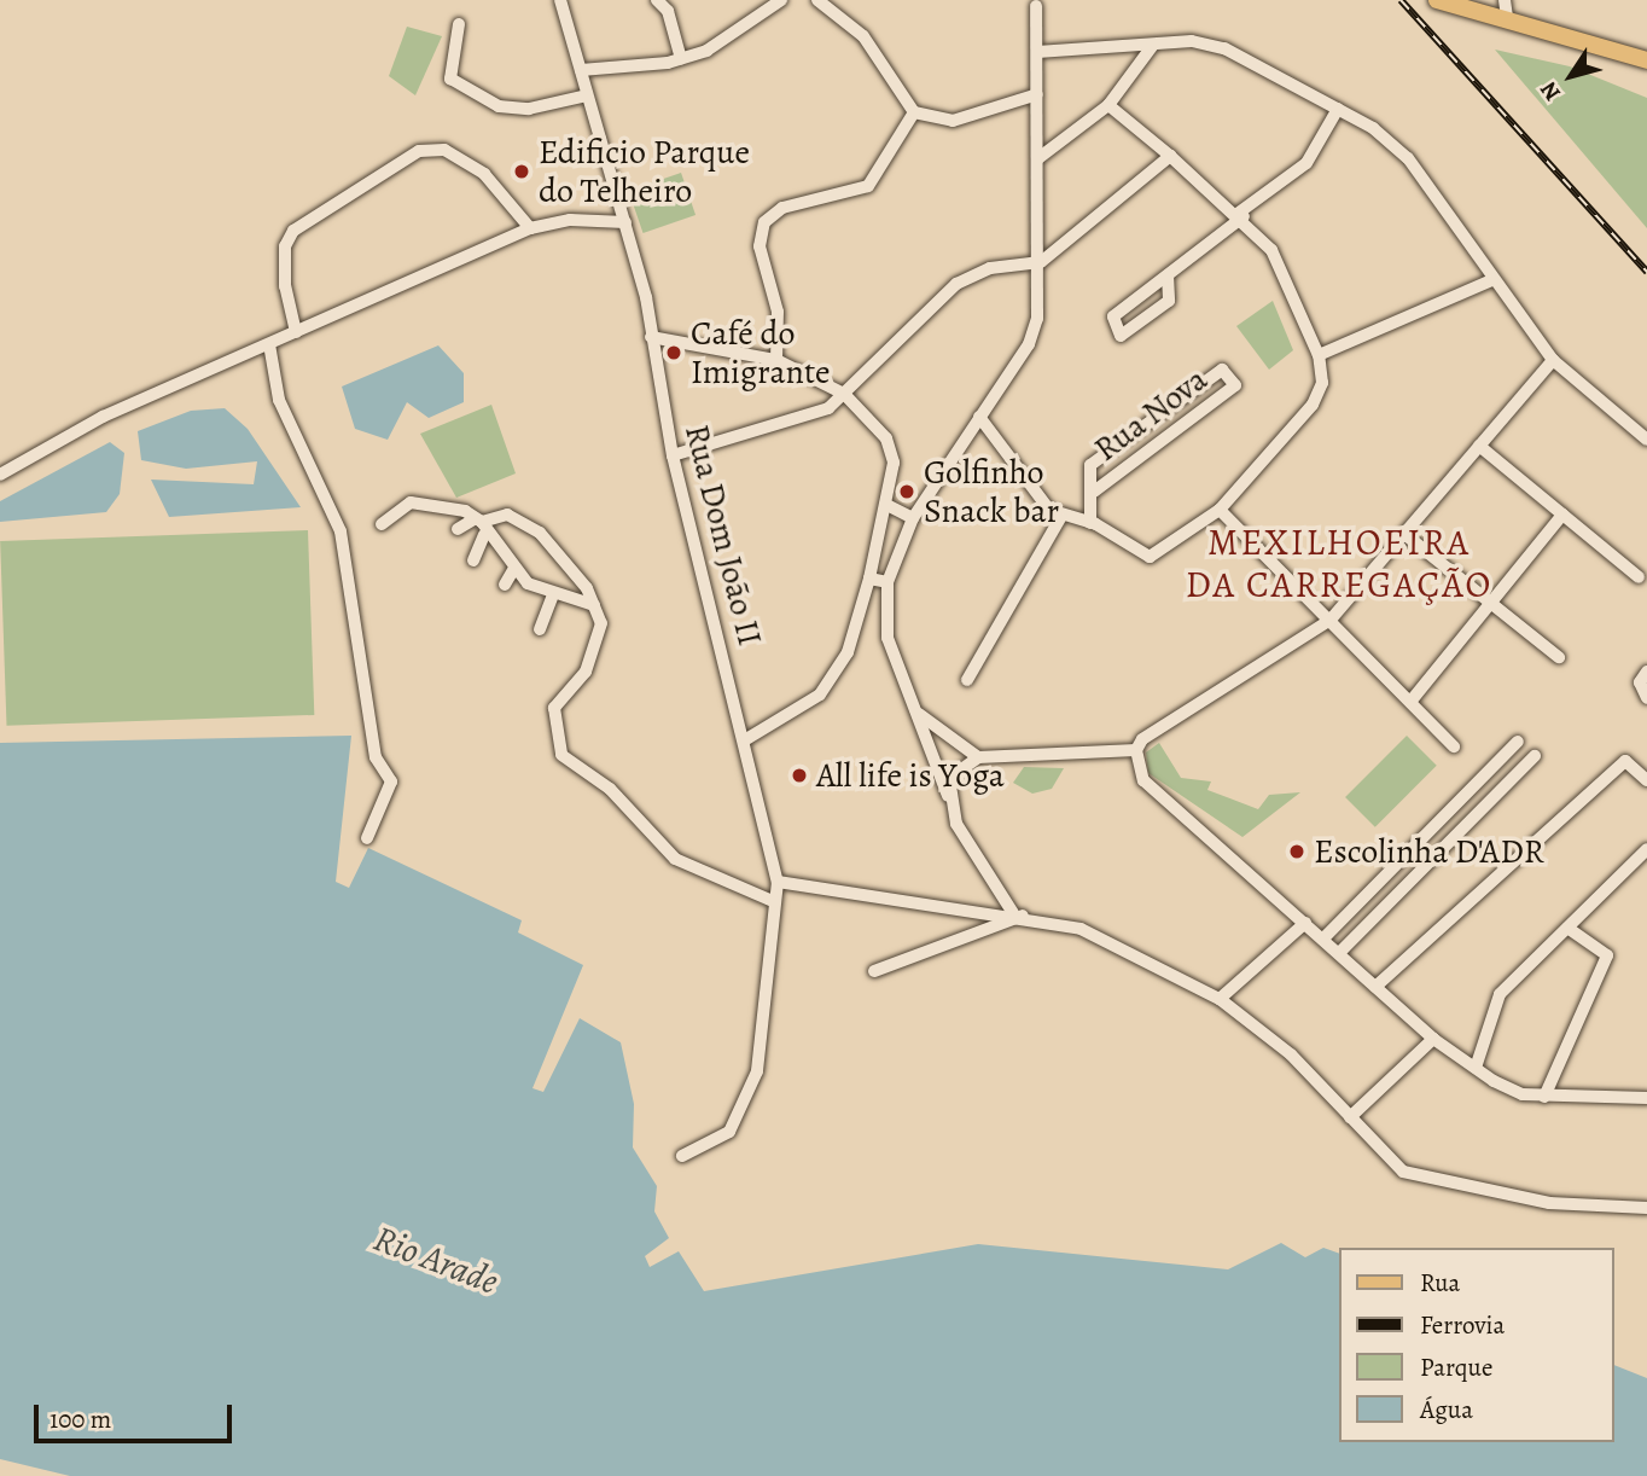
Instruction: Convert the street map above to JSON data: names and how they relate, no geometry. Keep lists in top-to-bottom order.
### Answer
{
  "streets": {
    "street": ["Rua Nova", "Rua Dom João II"]
  },
  "districts": ["MEXILHOEIRA DA CARREGAÇÃO"],
  "water": ["Rio Arade"],
  "places": [
    "Edificio Parque do Telheiro",
    "Café do Imigrante",
    "Golfinho Snack bar",
    "All life is Yoga",
    "Escolinha D'ADR"
  ],
  "legend": [
    "Rua",
    "Ferrovia",
    "Parque",
    "Água"
  ],
  "scale_bar": "100 m",
  "north": "bottom left"
}
